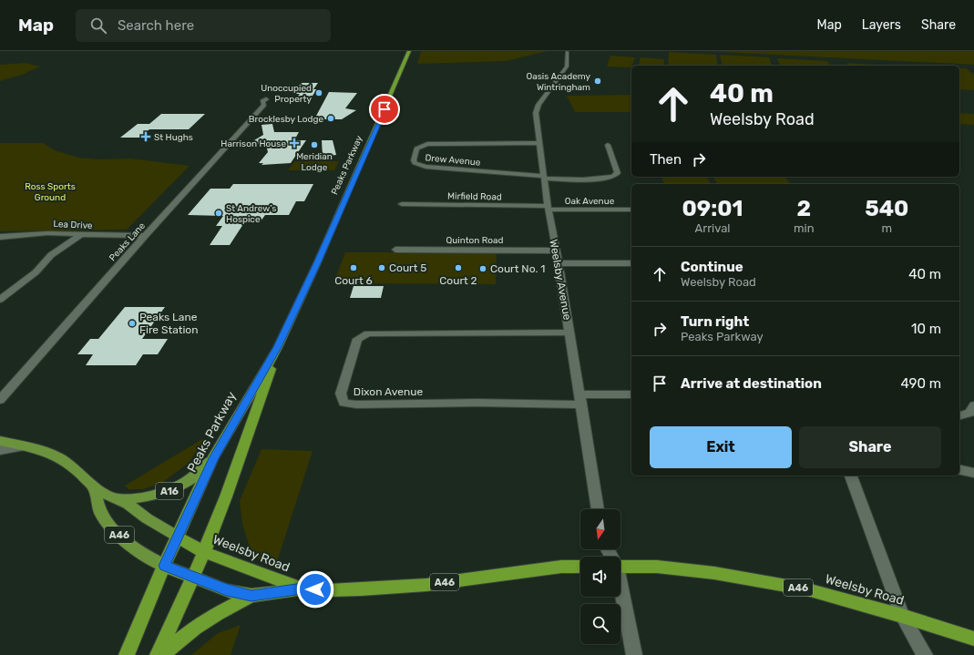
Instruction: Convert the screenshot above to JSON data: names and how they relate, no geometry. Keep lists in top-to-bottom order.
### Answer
{
  "streets": {
    "highway": [
      "Peaks Parkway",
      "A16",
      "A46",
      "Weelsby Road"
    ],
    "street": [
      "Drew Avenue",
      "Mirfield Road",
      "Oak Avenue",
      "Lea Drive",
      "Quinton Road",
      "Peaks Lane",
      "Weelsby Avenue",
      "Dixon Avenue"
    ]
  },
  "crossings": [
    ["Drew Avenue", "Weelsby Avenue"],
    ["Peaks Parkway", "A16"],
    ["Peaks Parkway", "A46"],
    ["Peaks Parkway", "Weelsby Road"],
    ["Mirfield Road", "Oak Avenue"],
    ["Mirfield Road", "Weelsby Avenue"],
    ["Oak Avenue", "Weelsby Avenue"],
    ["Lea Drive", "Peaks Lane"],
    ["Quinton Road", "Weelsby Avenue"],
    ["Weelsby Avenue", "Dixon Avenue"],
    ["A16", "Weelsby Road"],
    ["A46", "Weelsby Road"]
  ],
  "parks": ["Ross Sports Ground"],
  "places": {
    "other": [
      "Oasis Academy Wintringham",
      "Unoccupied Property",
      "Brocklesby Lodge",
      "Meridian Lodge",
      "St Andrew's Hospice",
      "Court 6",
      "Court 5",
      "Court 2",
      "Court No. 1",
      "Peaks Lane Fire Station"
    ],
    "health": ["St Hughs", "Harrison House"]
  },
  "north": "bottom",
  "page": {
    "header": "Map",
    "search": "Search here",
    "nav": ["Map", "Layers", "Share"],
    "turn": ["40 m", "Weelsby Road"],
    "then": "Then",
    "eta": [
      "09:01",
      "Arrival",
      "2",
      "min",
      "540",
      "m"
    ],
    "list": [
      {
        "name": "Continue",
        "note": "Weelsby Road",
        "value": "40 m"
      },
      {
        "name": "Turn right",
        "note": "Peaks Parkway",
        "value": "10 m"
      },
      {
        "name": "Arrive at destination",
        "value": "490 m"
      }
    ],
    "buttons": ["Exit", "Share"]
  }
}
